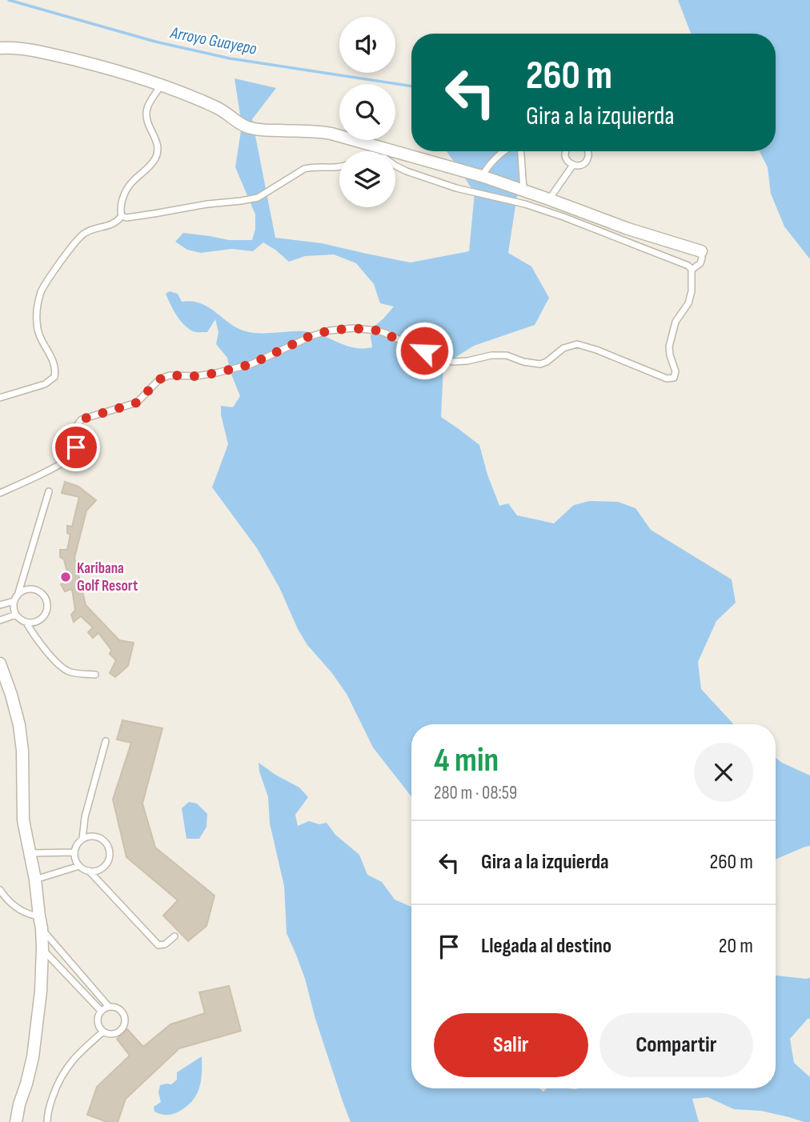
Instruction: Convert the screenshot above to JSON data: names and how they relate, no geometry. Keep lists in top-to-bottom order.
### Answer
{
  "water": ["Arroyo Guayepo"],
  "places": ["Karibana Golf Resort"],
  "page": {
    "turn": ["260 m", "Gira a la izquierda"],
    "heading": ["4 min", "280 m · 08:59"],
    "list": [
      {
        "name": "Gira a la izquierda",
        "value": "260 m"
      },
      {
        "name": "Llegada al destino",
        "value": "20 m"
      }
    ],
    "buttons": ["Salir", "Compartir"]
  }
}
